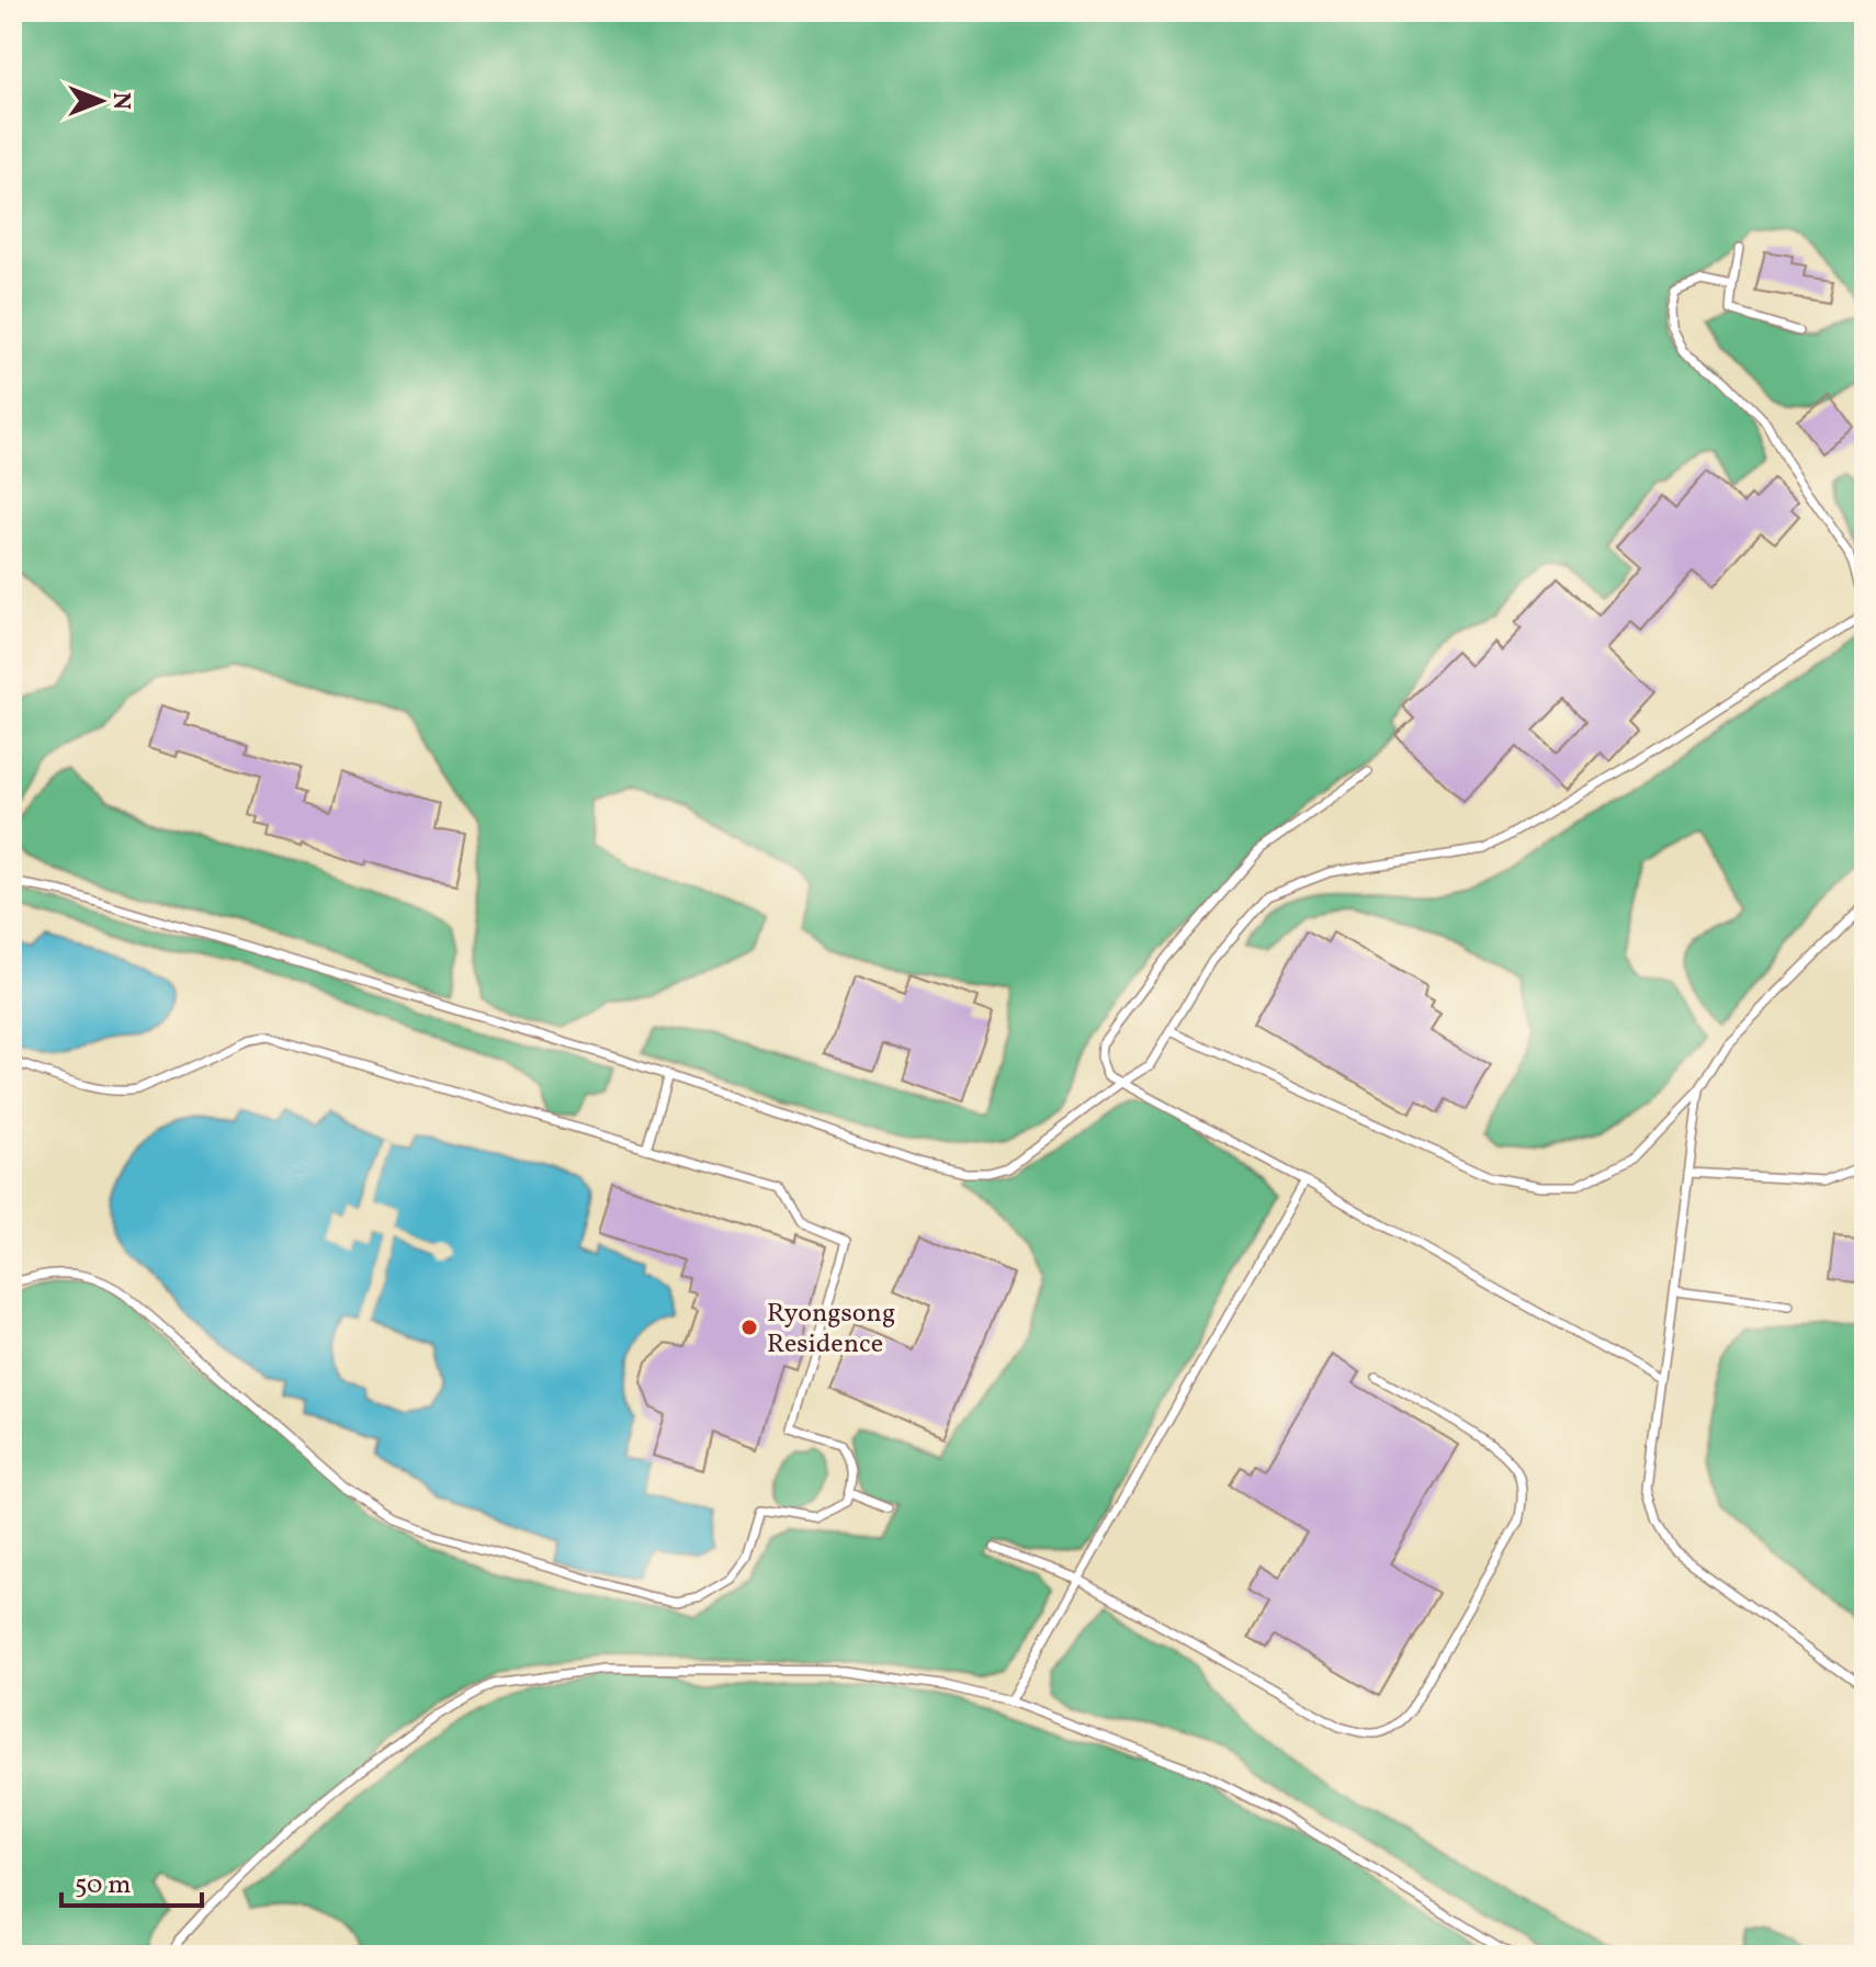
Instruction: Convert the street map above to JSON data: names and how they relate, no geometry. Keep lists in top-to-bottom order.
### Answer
{
  "places": ["Ryongsong Residence"],
  "scale_bar": "50 m",
  "north": "right"
}
